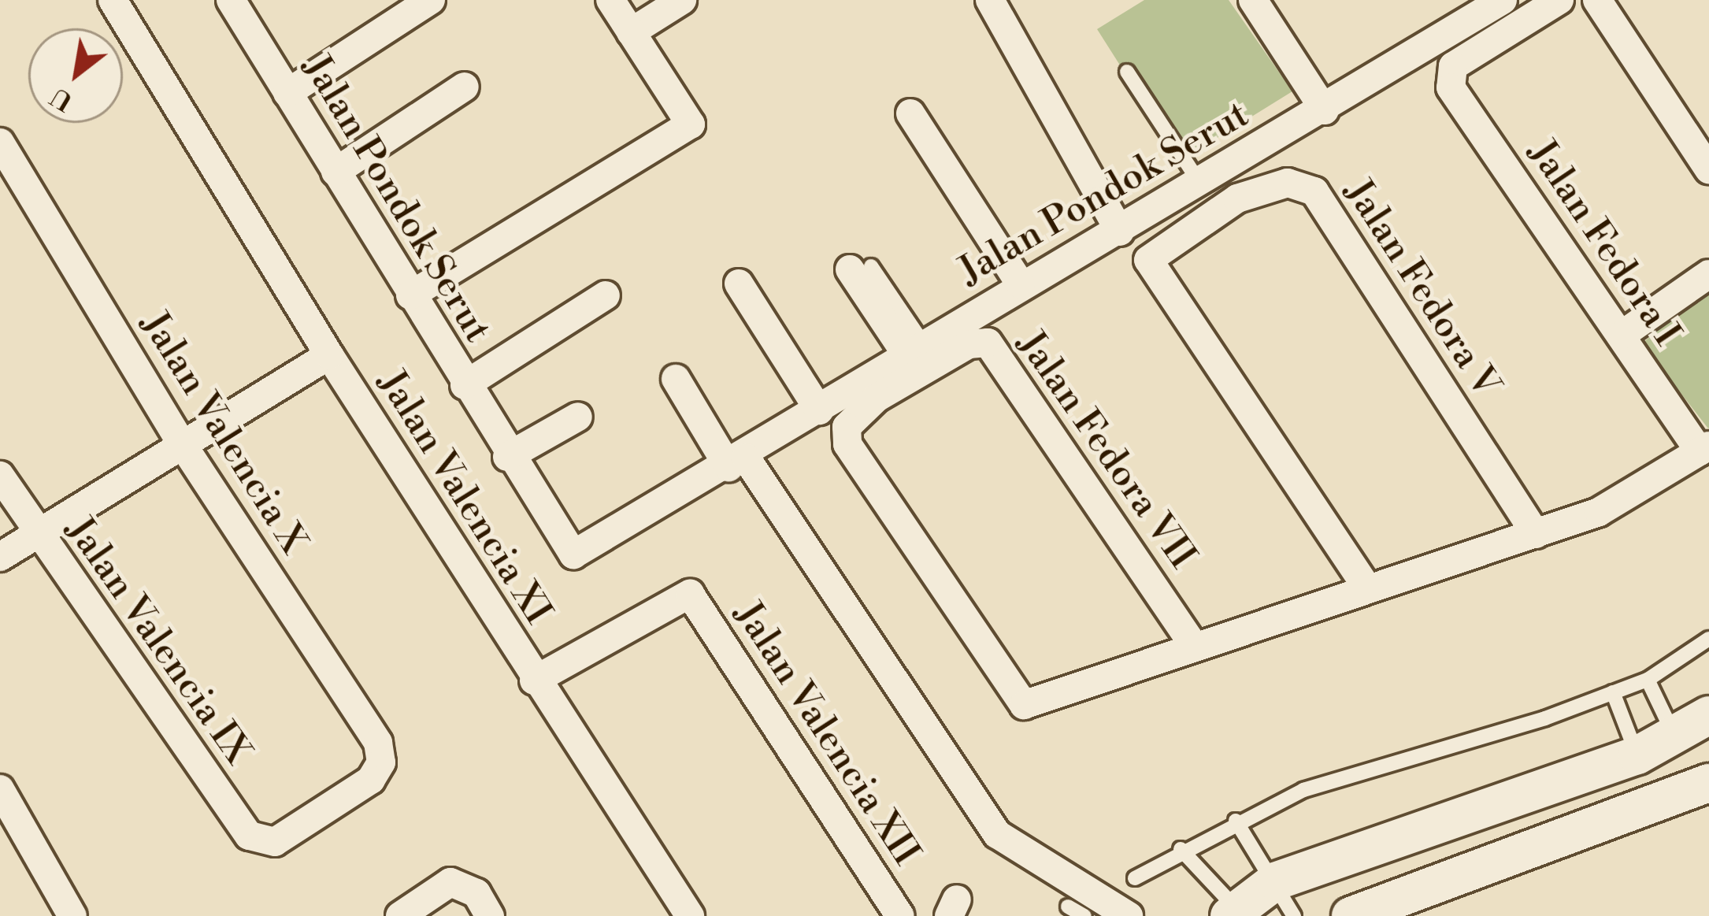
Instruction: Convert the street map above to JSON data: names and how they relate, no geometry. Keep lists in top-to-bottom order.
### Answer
{
  "streets": {
    "street": [
      "Jalan Pondok Serut",
      "Jalan Fedora I",
      "Jalan Fedora V",
      "Jalan Valencia X",
      "Jalan Fedora VII",
      "Jalan Valencia XI",
      "Jalan Valencia IX",
      "Jalan Valencia XII"
    ]
  },
  "crossings": [
    ["Jalan Valencia X", "Jalan Valencia IX"],
    ["Jalan Valencia XI", "Jalan Valencia XII"]
  ],
  "north": "bottom left"
}
